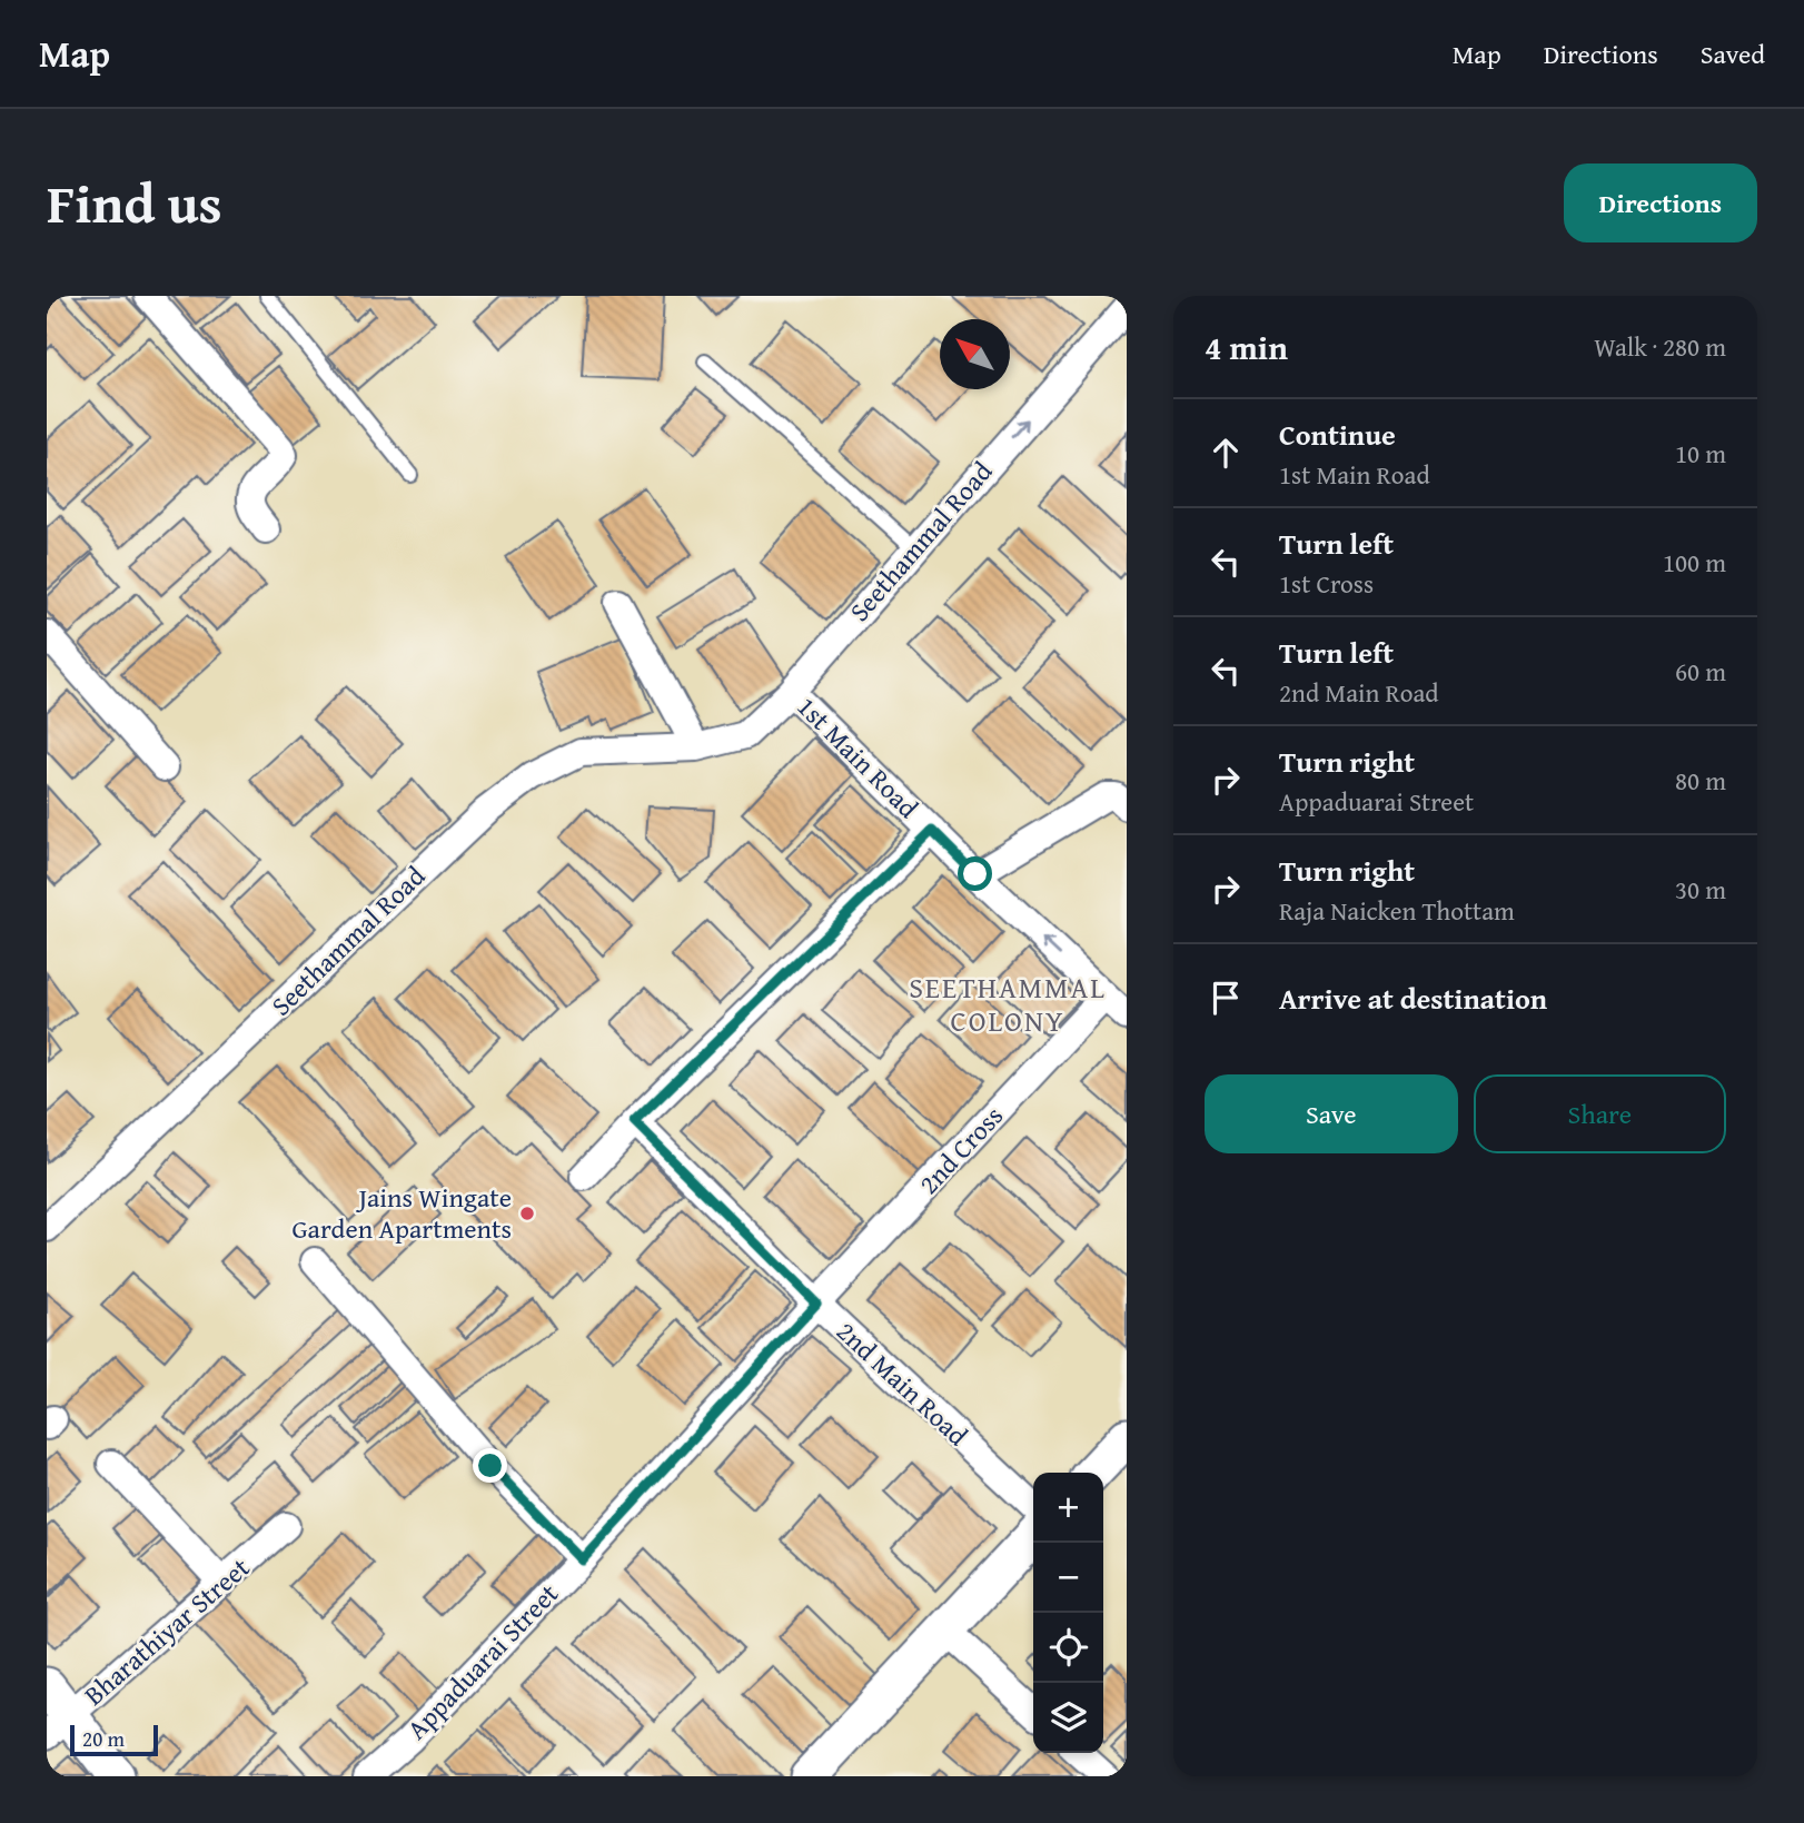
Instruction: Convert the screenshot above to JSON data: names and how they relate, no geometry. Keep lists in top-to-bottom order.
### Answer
{
  "streets": {
    "street": [
      "Seethammal Road",
      "1st Main Road",
      "2nd Cross",
      "2nd Main Road",
      "Bharathiyar Street",
      "Appaduarai Street"
    ]
  },
  "crossings": [
    ["Seethammal Road", "1st Main Road"],
    ["1st Main Road", "2nd Cross"],
    ["2nd Cross", "2nd Main Road"],
    ["2nd Cross", "Appaduarai Street"],
    ["2nd Main Road", "Appaduarai Street"]
  ],
  "one_way": ["1st Main Road"],
  "districts": ["SEETHAMMAL COLONY"],
  "places": ["Jains Wingate Garden Apartments"],
  "scale_bar": "20 m",
  "north": "top left",
  "page": {
    "header": "Map",
    "nav": ["Map", "Directions", "Saved"],
    "title": "Find us",
    "buttons": [
      "Directions",
      ["Save", "Share"]
    ],
    "heading": ["4 min", "Walk · 280 m"],
    "list": [
      ["Continue", "1st Main Road", "10 m"],
      ["Turn left", "1st Cross", "100 m"],
      ["Turn left", "2nd Main Road", "60 m"],
      ["Turn right", "Appaduarai Street", "80 m"],
      ["Turn right", "Raja Naicken Thottam", "30 m"],
      "Arrive at destination"
    ],
    "map_buttons": ["+", "−"],
    "scale": "20 m"
  }
}
